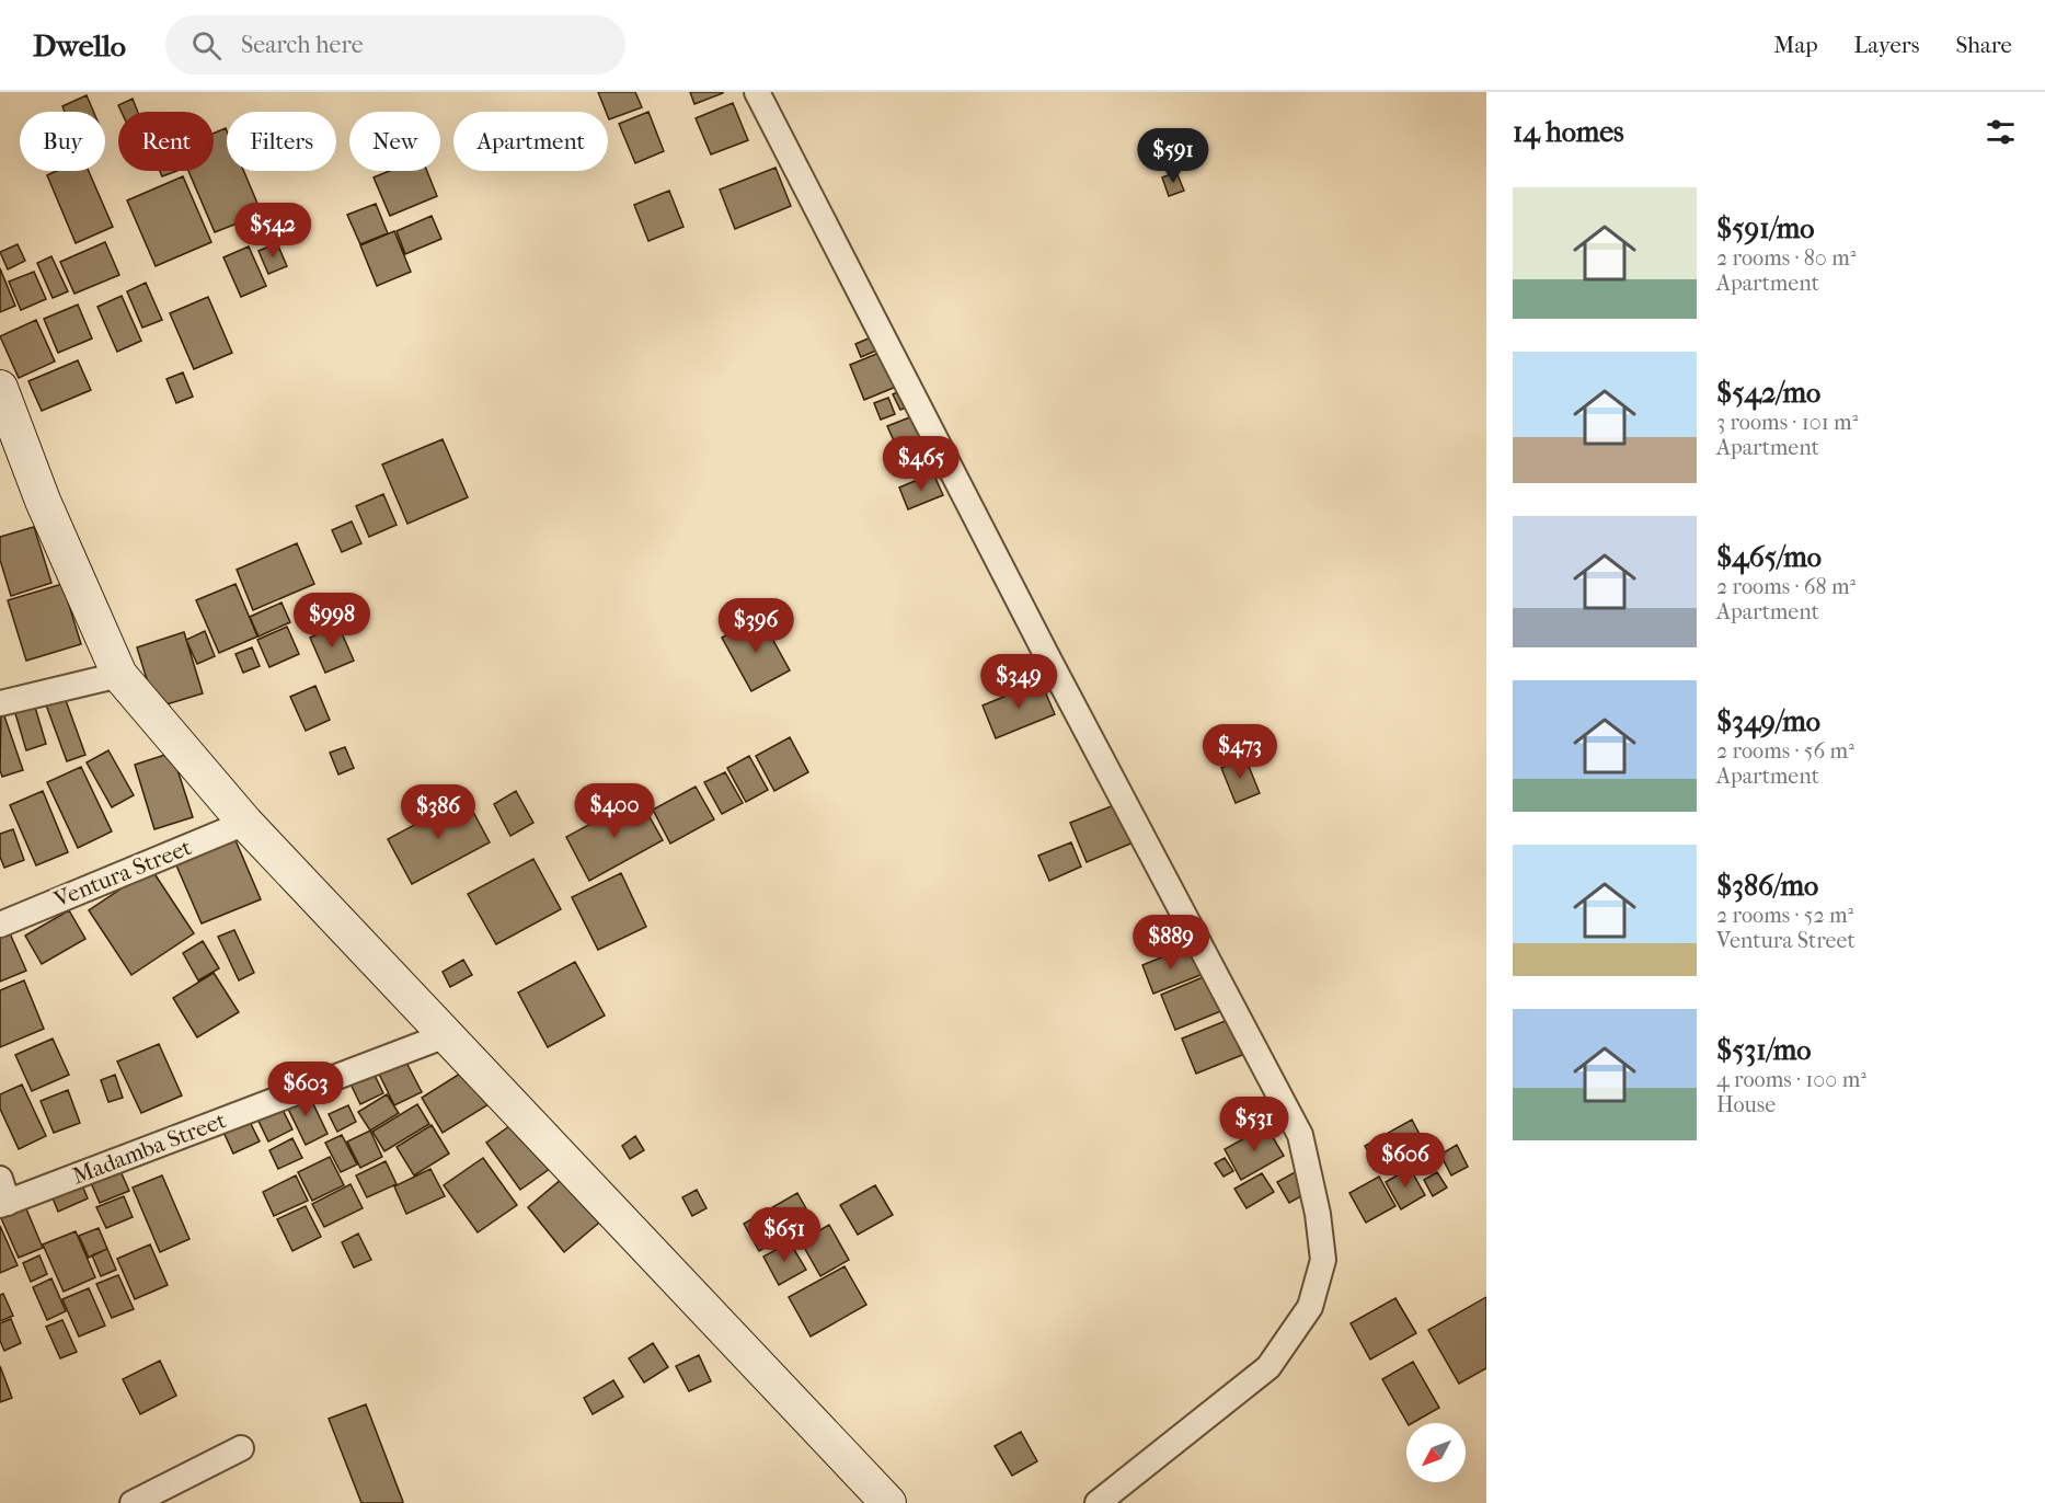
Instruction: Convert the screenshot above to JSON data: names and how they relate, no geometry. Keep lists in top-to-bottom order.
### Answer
{
  "streets": {
    "street": ["Ventura Street", "Madamba Street"]
  },
  "north": "bottom left",
  "page": {
    "header": "Dwello",
    "search": "Search here",
    "nav": ["Map", "Layers", "Share"],
    "heading": "14 homes",
    "chip": [
      "Buy",
      "Rent",
      "Filters",
      "New",
      "Apartment"
    ],
    "price": [
      "$591",
      "$542",
      "$465",
      "$998",
      "$396",
      "$349",
      "$473",
      "$400",
      "$386",
      "$889",
      "$603",
      "$531",
      "$606",
      "$651"
    ],
    "list": [
      {
        "name": "$591/mo",
        "note": "2 rooms · 80 m² · Apartment"
      },
      {
        "name": "$542/mo",
        "note": "3 rooms · 101 m² · Apartment"
      },
      {
        "name": "$465/mo",
        "note": "2 rooms · 68 m² · Apartment"
      },
      {
        "name": "$349/mo",
        "note": "2 rooms · 56 m² · Apartment"
      },
      {
        "name": "$386/mo",
        "note": "2 rooms · 52 m² · Ventura Street"
      },
      {
        "name": "$531/mo",
        "note": "4 rooms · 100 m² · House"
      }
    ]
  }
}
